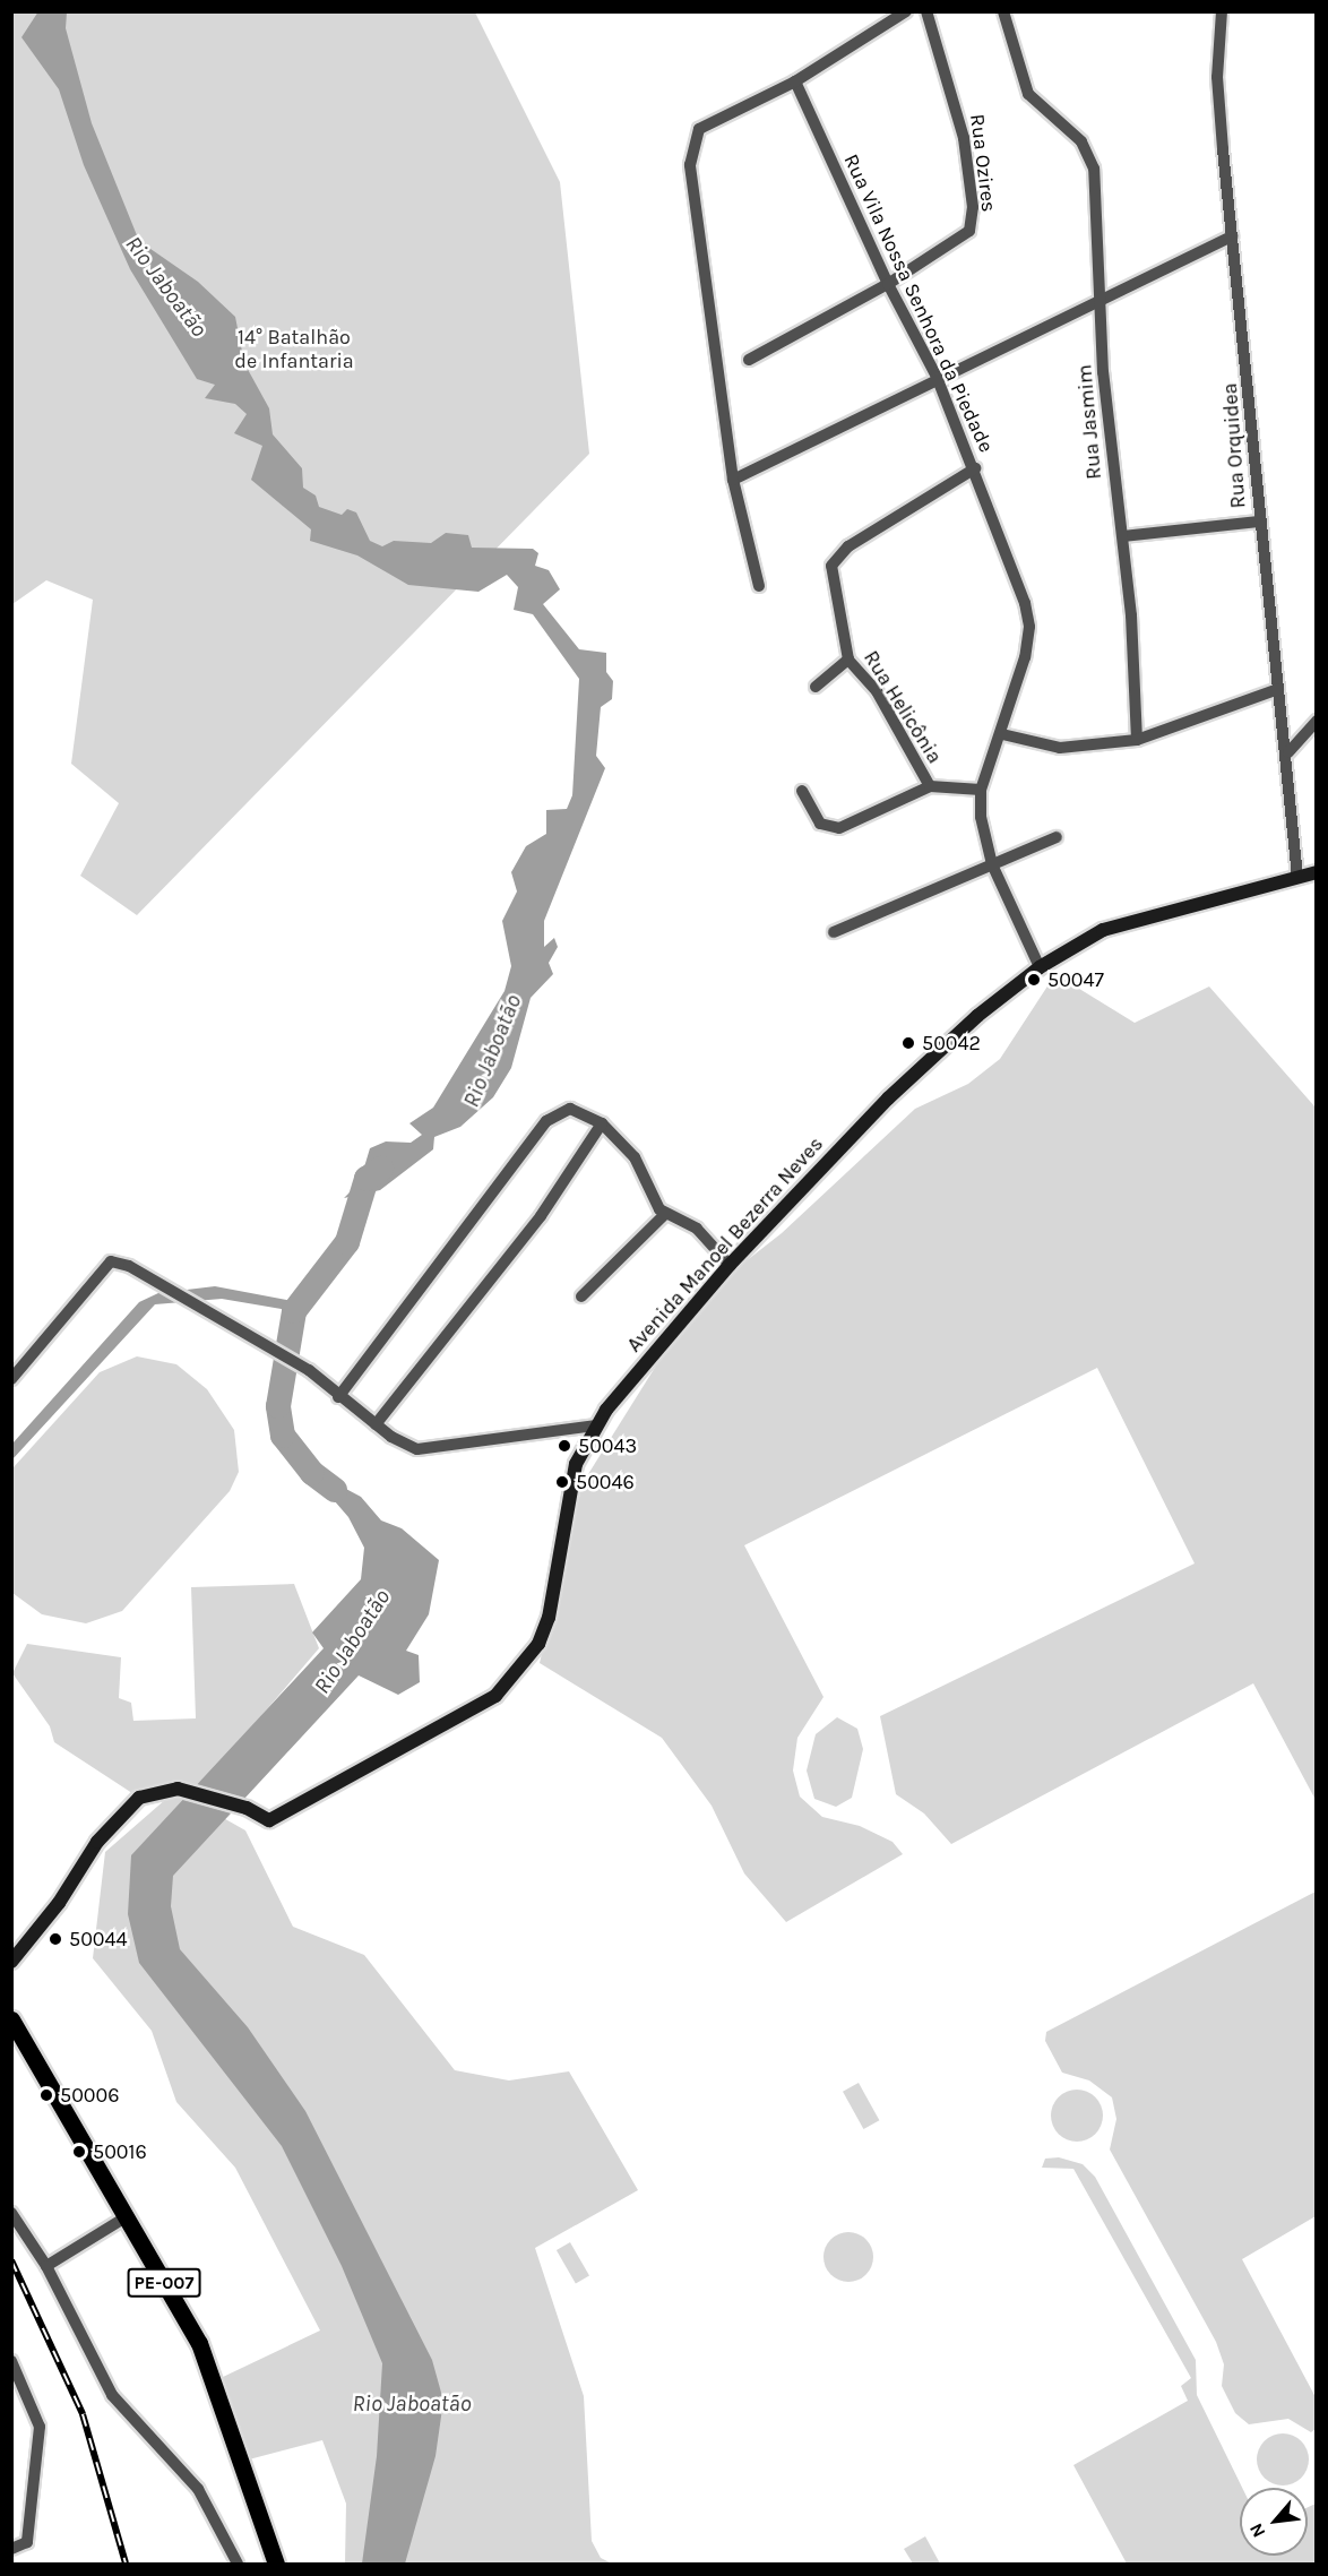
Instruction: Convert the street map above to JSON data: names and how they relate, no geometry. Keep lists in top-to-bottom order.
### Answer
{
  "streets": {
    "main road": ["PE-007"],
    "street": [
      "Rua Ozires",
      "Rua Vila Nossa Senhora da Piedade",
      "Rua Jasmim",
      "Rua Orquidea",
      "Rua Helicônia",
      "Avenida Manoel Bezerra Neves"
    ]
  },
  "crossings": [
    ["Rua Ozires", "Rua Vila Nossa Senhora da Piedade"],
    ["Rua Vila Nossa Senhora da Piedade", "Rua Helicônia"],
    ["Rua Vila Nossa Senhora da Piedade", "Avenida Manoel Bezerra Neves"],
    ["Rua Orquidea", "Avenida Manoel Bezerra Neves"]
  ],
  "water": ["Rio Jaboatão"],
  "parks": ["14° Batalhão de Infantaria"],
  "places": [
    "50047",
    "50042",
    "50043",
    "50046",
    "50044",
    "50006",
    "50016"
  ],
  "north": "bottom left"
}
